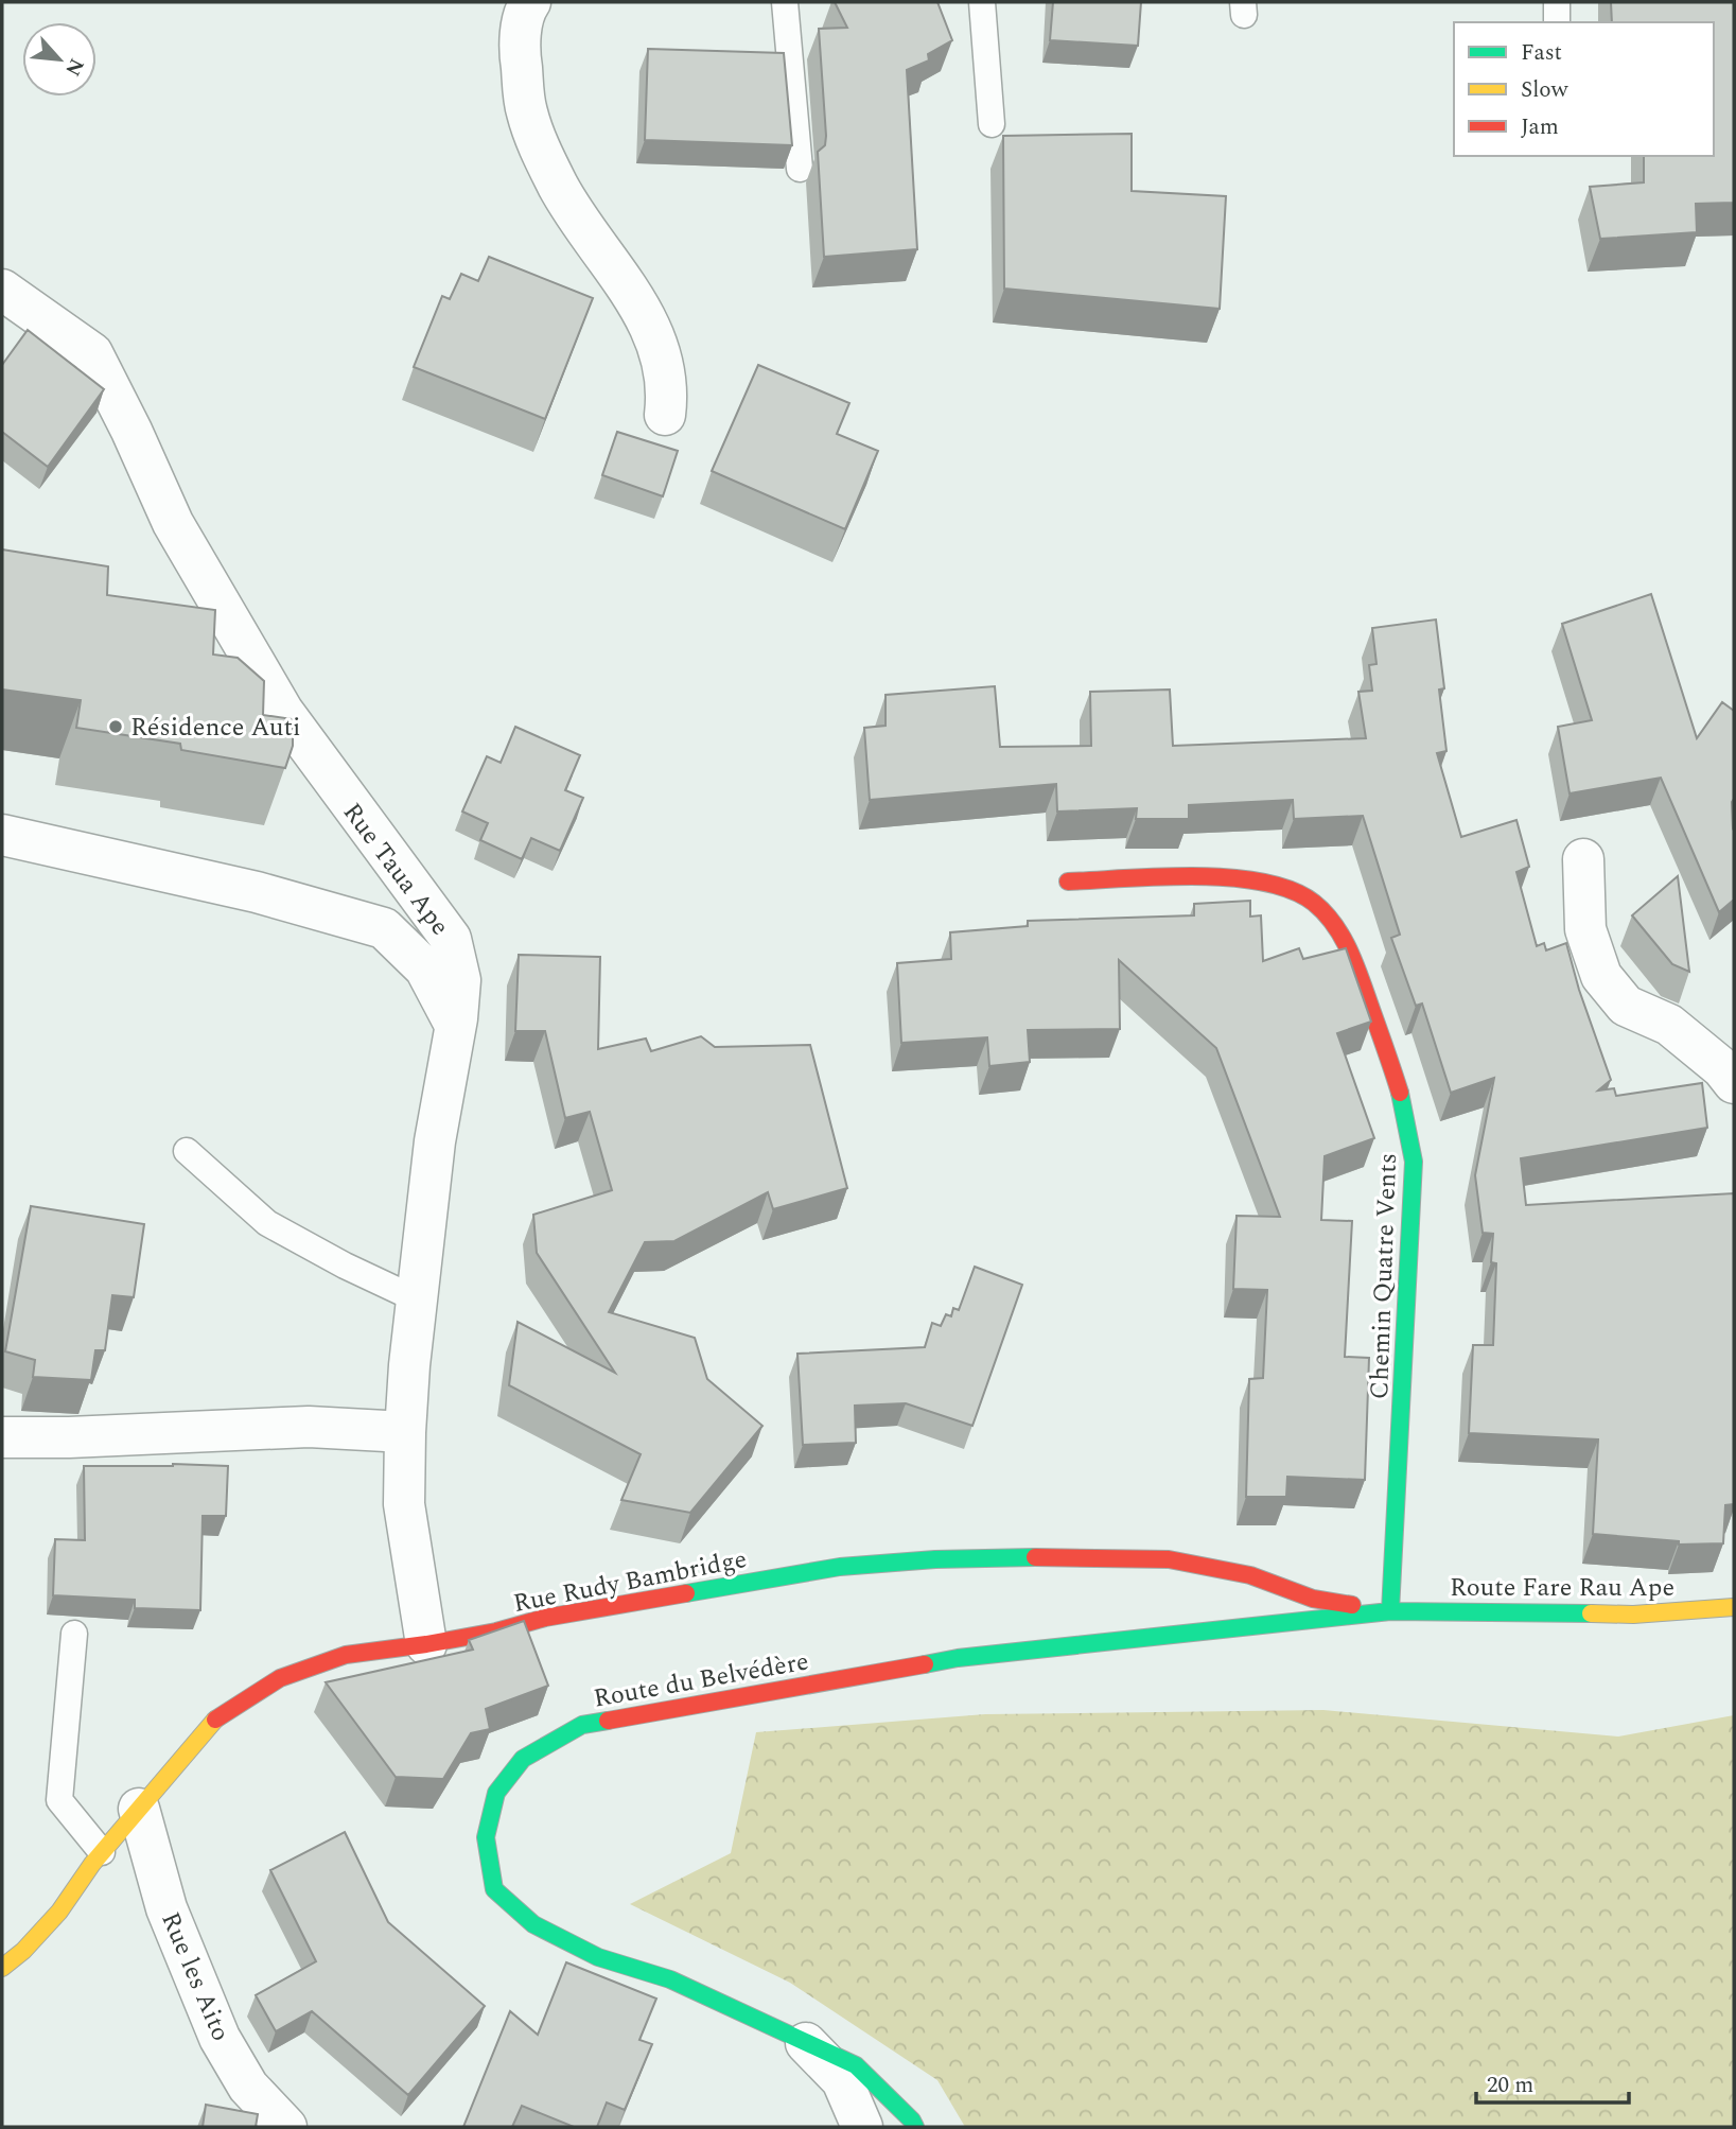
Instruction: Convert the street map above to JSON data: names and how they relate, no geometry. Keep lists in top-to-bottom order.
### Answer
{
  "streets": {
    "street": [
      "Rue Taua Ape",
      "Chemin Quatre Vents",
      "Rue Rudy Bambridge",
      "Route Fare Rau Ape",
      "Route du Belvédère",
      "Rue les Aito"
    ]
  },
  "crossings": [
    ["Rue Taua Ape", "Rue Rudy Bambridge"],
    ["Chemin Quatre Vents", "Rue Rudy Bambridge"],
    ["Chemin Quatre Vents", "Route Fare Rau Ape"],
    ["Chemin Quatre Vents", "Route du Belvédère"],
    ["Rue Rudy Bambridge", "Route Fare Rau Ape"],
    ["Rue Rudy Bambridge", "Route du Belvédère"],
    ["Rue Rudy Bambridge", "Rue les Aito"],
    ["Route Fare Rau Ape", "Route du Belvédère"]
  ],
  "places": ["Résidence Auti"],
  "legend": ["Fast", "Slow", "Jam"],
  "scale_bar": "20 m",
  "north": "bottom right"
}
